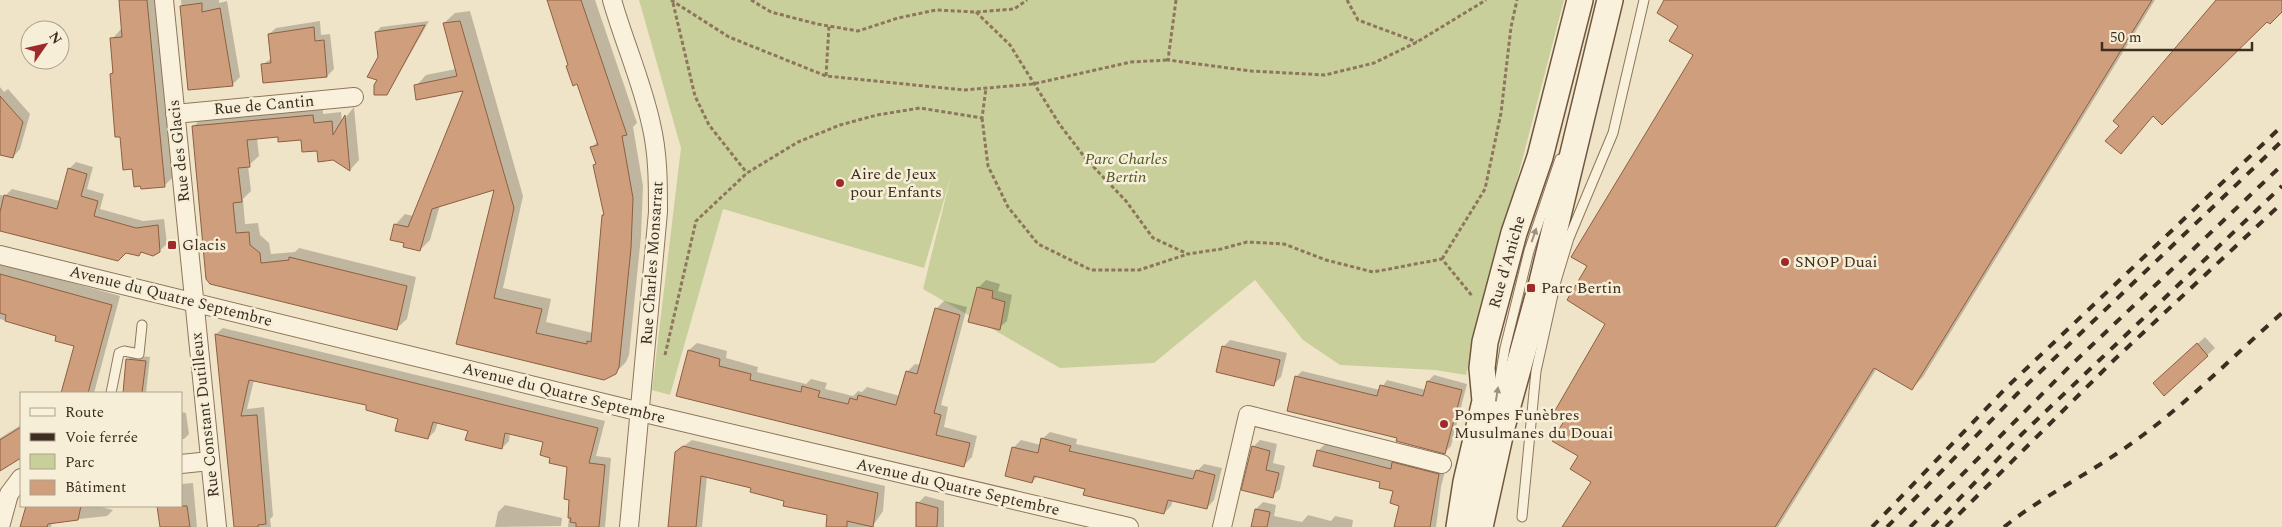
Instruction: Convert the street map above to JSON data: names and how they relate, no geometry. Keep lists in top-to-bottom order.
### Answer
{
  "streets": {
    "main road": ["Rue d'Aniche"],
    "street": [
      "Rue de Cantin",
      "Rue des Glacis",
      "Rue Charles Monsarrat",
      "Avenue du Quatre Septembre",
      "Rue Constant Dutilleux"
    ]
  },
  "crossings": [
    ["Rue de Cantin", "Rue des Glacis"],
    ["Rue des Glacis", "Avenue du Quatre Septembre"],
    ["Rue des Glacis", "Rue Constant Dutilleux"],
    ["Rue Charles Monsarrat", "Avenue du Quatre Septembre"],
    ["Avenue du Quatre Septembre", "Rue Constant Dutilleux"]
  ],
  "parks": ["Parc Charles Bertin"],
  "places": {
    "other": ["Aire de Jeux pour Enfants", "SNOP Duai", "Pompes Funèbres Musulmanes du Douai"],
    "transit": ["Glacis", "Parc Bertin"]
  },
  "legend": [
    "Route",
    "Voie ferrée",
    "Parc",
    "Bâtiment"
  ],
  "scale_bar": "50 m",
  "north": "top right"
}
